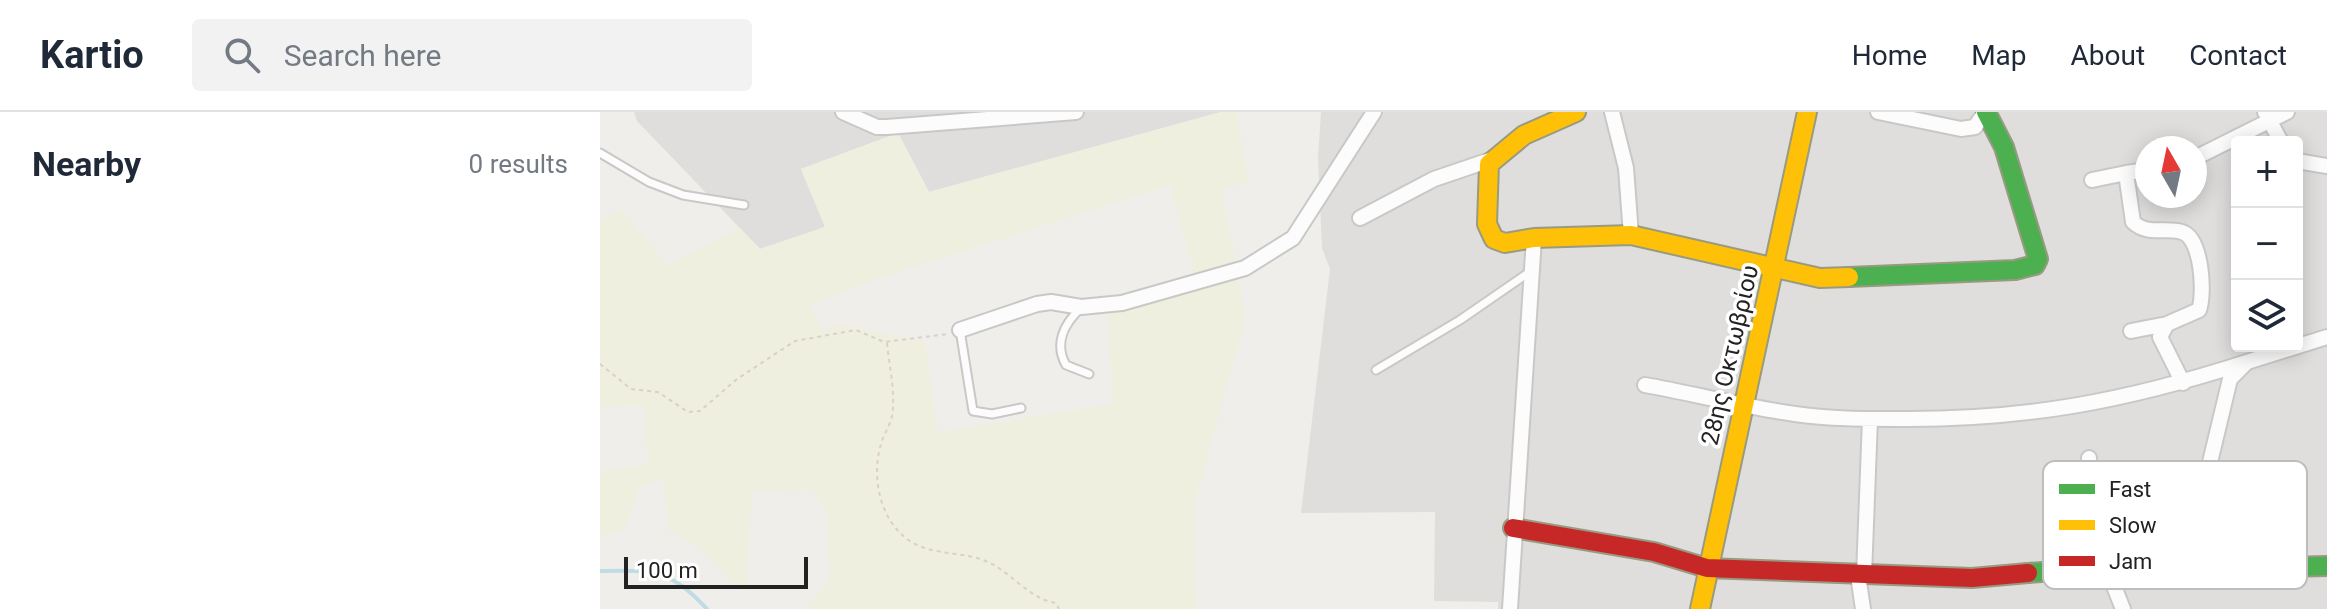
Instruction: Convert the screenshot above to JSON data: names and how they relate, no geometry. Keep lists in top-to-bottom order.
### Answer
{
  "streets": {
    "street": ["28ης Οκτωβρίου"]
  },
  "legend": ["Fast", "Slow", "Jam"],
  "scale_bar": "100 m",
  "north": "top",
  "page": {
    "header": "Kartio",
    "search": "Search here",
    "nav": [
      "Home",
      "Map",
      "About",
      "Contact"
    ],
    "heading": ["Nearby", "0 results"],
    "map_buttons": ["+", "−"],
    "scale": "100 m"
  }
}
